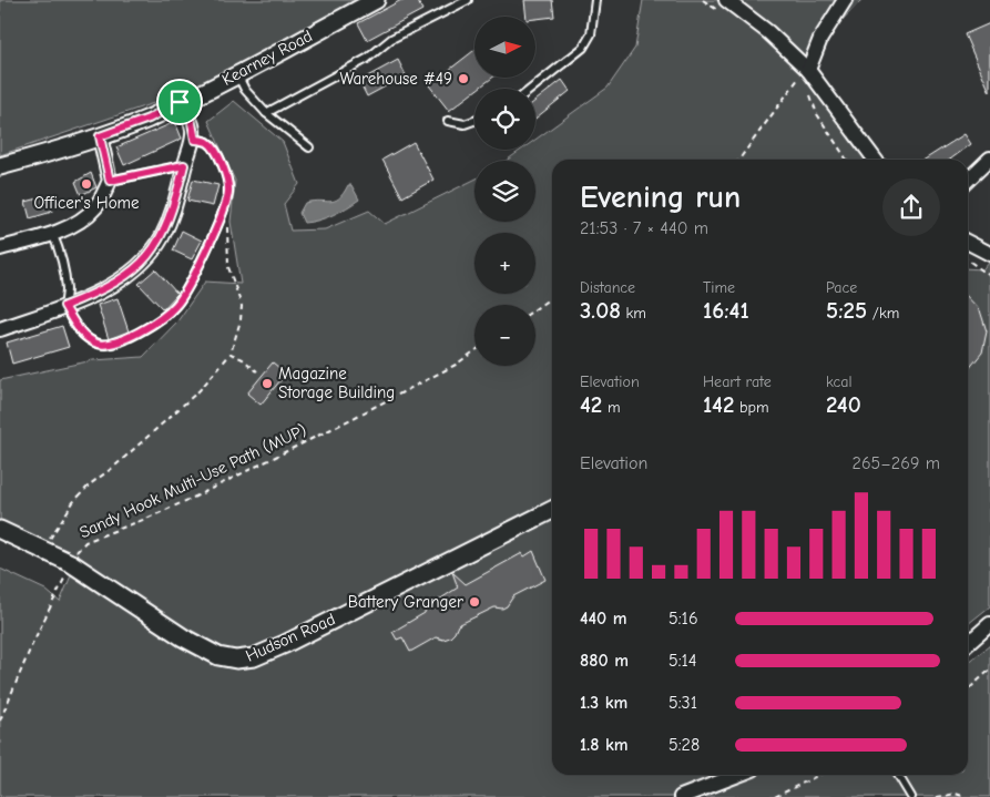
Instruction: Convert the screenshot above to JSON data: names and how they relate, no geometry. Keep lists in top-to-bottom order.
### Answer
{
  "streets": {
    "street": ["Kearney Road", "Hudson Road"],
    "path": ["Sandy Hook Multi-Use Path (MUP)"]
  },
  "crossings": [
    ["Sandy Hook Multi-Use Path (MUP)", "Hudson Road"]
  ],
  "places": [
    "Warehouse #49",
    "Officer's Home",
    "Magazine Storage Building",
    "Battery Granger"
  ],
  "north": "right",
  "page": {
    "map_buttons": ["+", "−"],
    "heading": ["Evening run", "21:53 · 7 × 440 m"],
    "stats": [
      ["Distance", "3.08 km"],
      ["Time", "16:41"],
      ["Pace", "5:25 /km"],
      ["Elevation", "42 m"],
      ["Heart rate", "142 bpm"],
      ["kcal", "240"]
    ],
    "chart": ["Elevation", "265–269 m"],
    "list": [
      {
        "name": "440 m",
        "note": "5:16"
      },
      {
        "name": "880 m",
        "note": "5:14"
      },
      {
        "name": "1.3 km",
        "note": "5:31"
      },
      {
        "name": "1.8 km",
        "note": "5:28"
      }
    ]
  }
}
